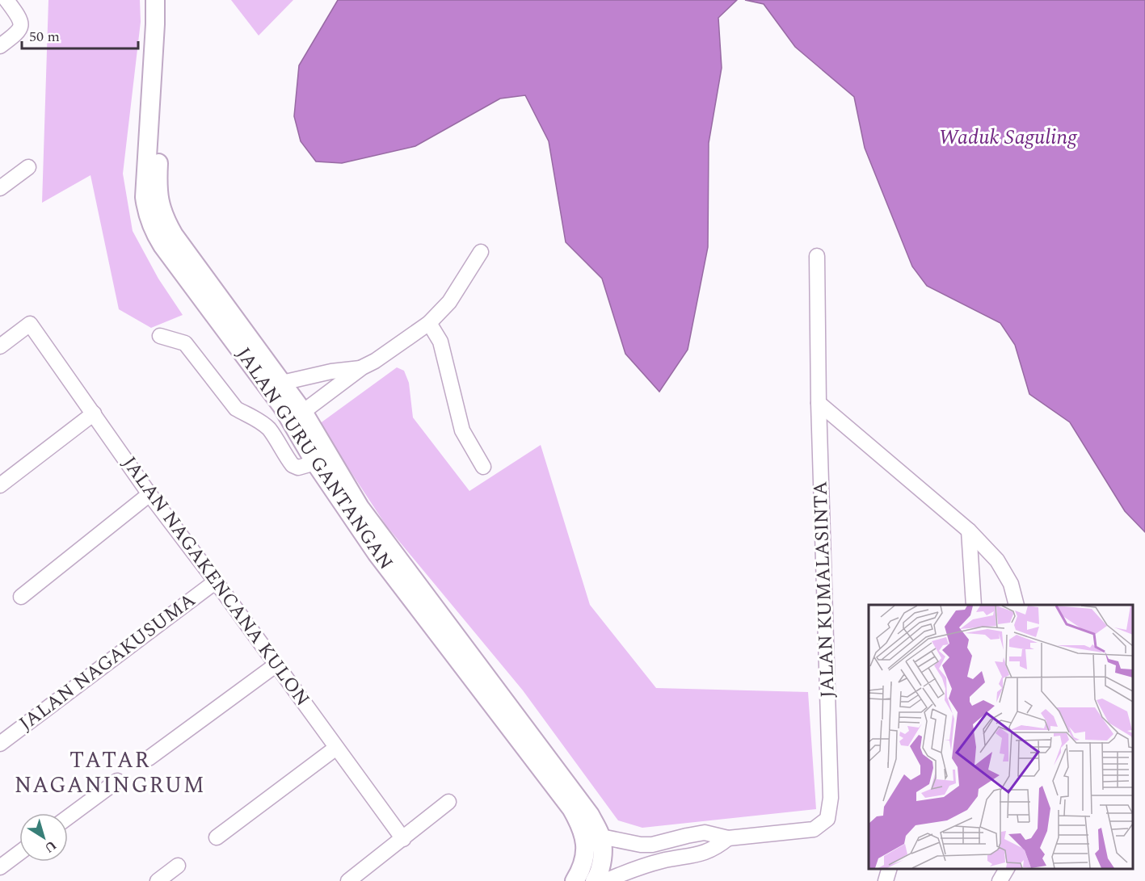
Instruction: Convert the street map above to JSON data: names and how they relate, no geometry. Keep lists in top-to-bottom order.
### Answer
{
  "streets": {
    "street": [
      "JALAN GURU GANTANGAN",
      "JALAN NAGAKENCANA KULON",
      "JALAN KUMALASINTA",
      "JALAN NAGAKUSUMA"
    ]
  },
  "crossings": [
    ["JALAN NAGAKENCANA KULON", "JALAN NAGAKUSUMA"]
  ],
  "districts": ["TATAR NAGANINGRUM"],
  "water": ["Waduk Saguling"],
  "scale_bar": "50 m",
  "north": "bottom right"
}
